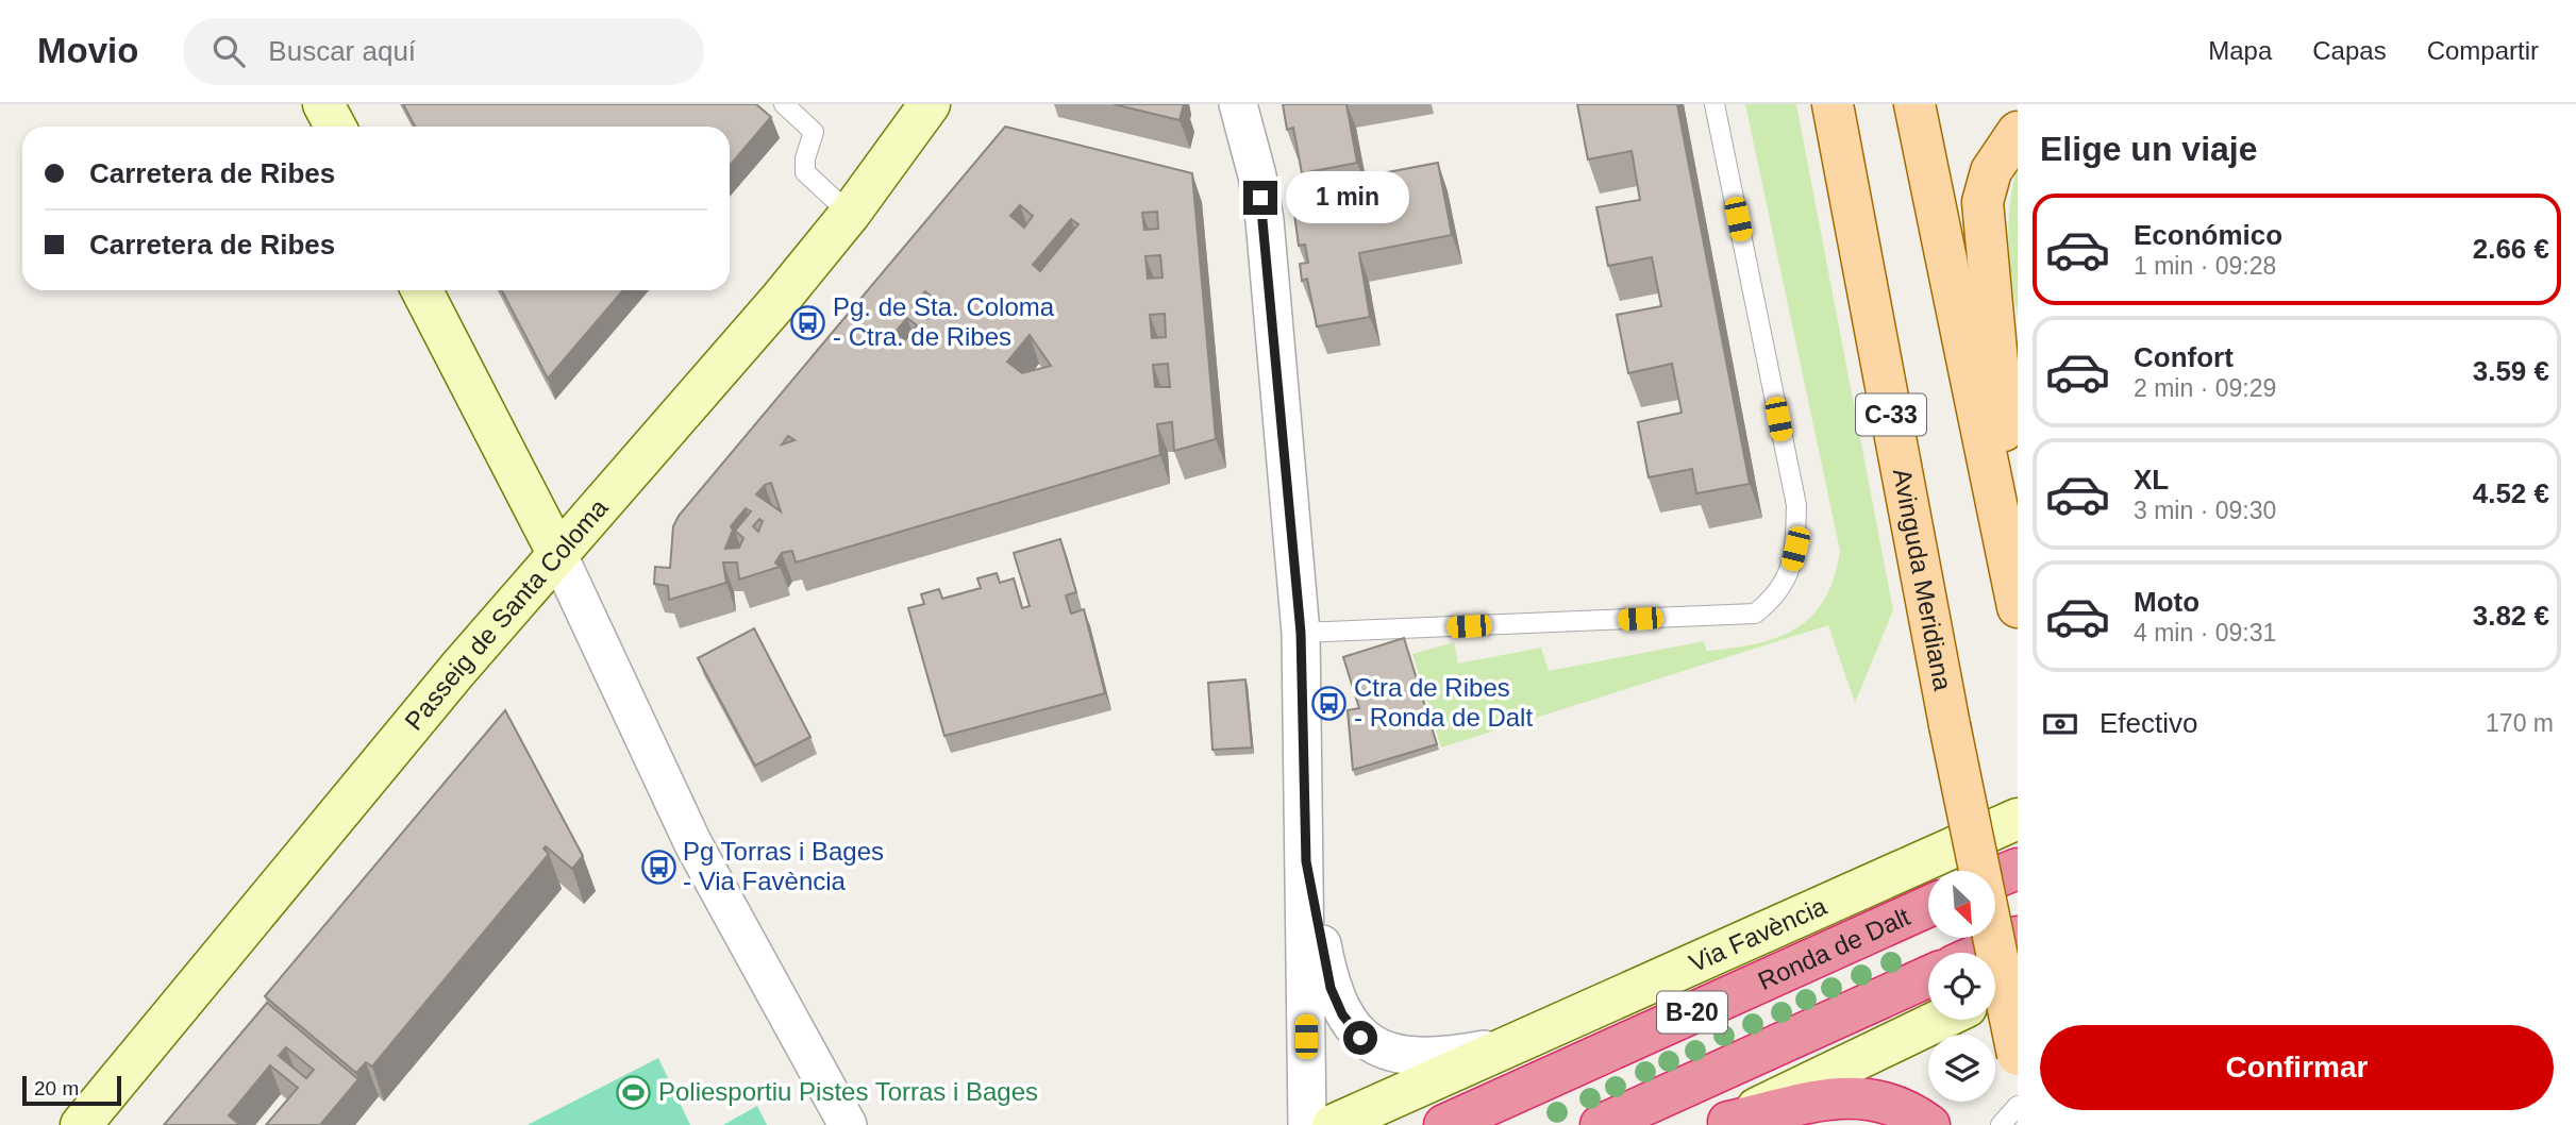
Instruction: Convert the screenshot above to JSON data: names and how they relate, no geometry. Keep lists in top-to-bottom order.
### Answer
{
  "streets": {
    "highway": ["Ronda de Dalt", "B-20"],
    "main road": ["C-33", "Avinguda Meridiana"],
    "street": ["Passeig de Santa Coloma", "Via Favència"]
  },
  "places": {
    "bus stop": ["Pg. de Sta. Coloma - Ctra. de Ribes", "Ctra de Ribes - Ronda de Dalt", "Pg Torras i Bages - Via Favència"],
    "sports": ["Poliesportiu Pistes Torras i Bages"]
  },
  "scale_bar": "20 m",
  "north": "bottom right",
  "page": {
    "header": "Movio",
    "search": "Buscar aquí",
    "nav": ["Mapa", "Capas", "Compartir"],
    "heading": "Elige un viaje",
    "banner": ["Carretera de Ribes", "Carretera de Ribes"],
    "bubble": "1 min",
    "list": [
      {
        "name": "Económico",
        "note": "1 min · 09:28",
        "value": "2.66 €"
      },
      {
        "name": "Confort",
        "note": "2 min · 09:29",
        "value": "3.59 €"
      },
      {
        "name": "XL",
        "note": "3 min · 09:30",
        "value": "4.52 €"
      },
      {
        "name": "Moto",
        "note": "4 min · 09:31",
        "value": "3.82 €"
      }
    ],
    "pay": ["Efectivo", "170 m"],
    "buttons": "Confirmar",
    "scale": "20 m"
  }
}
